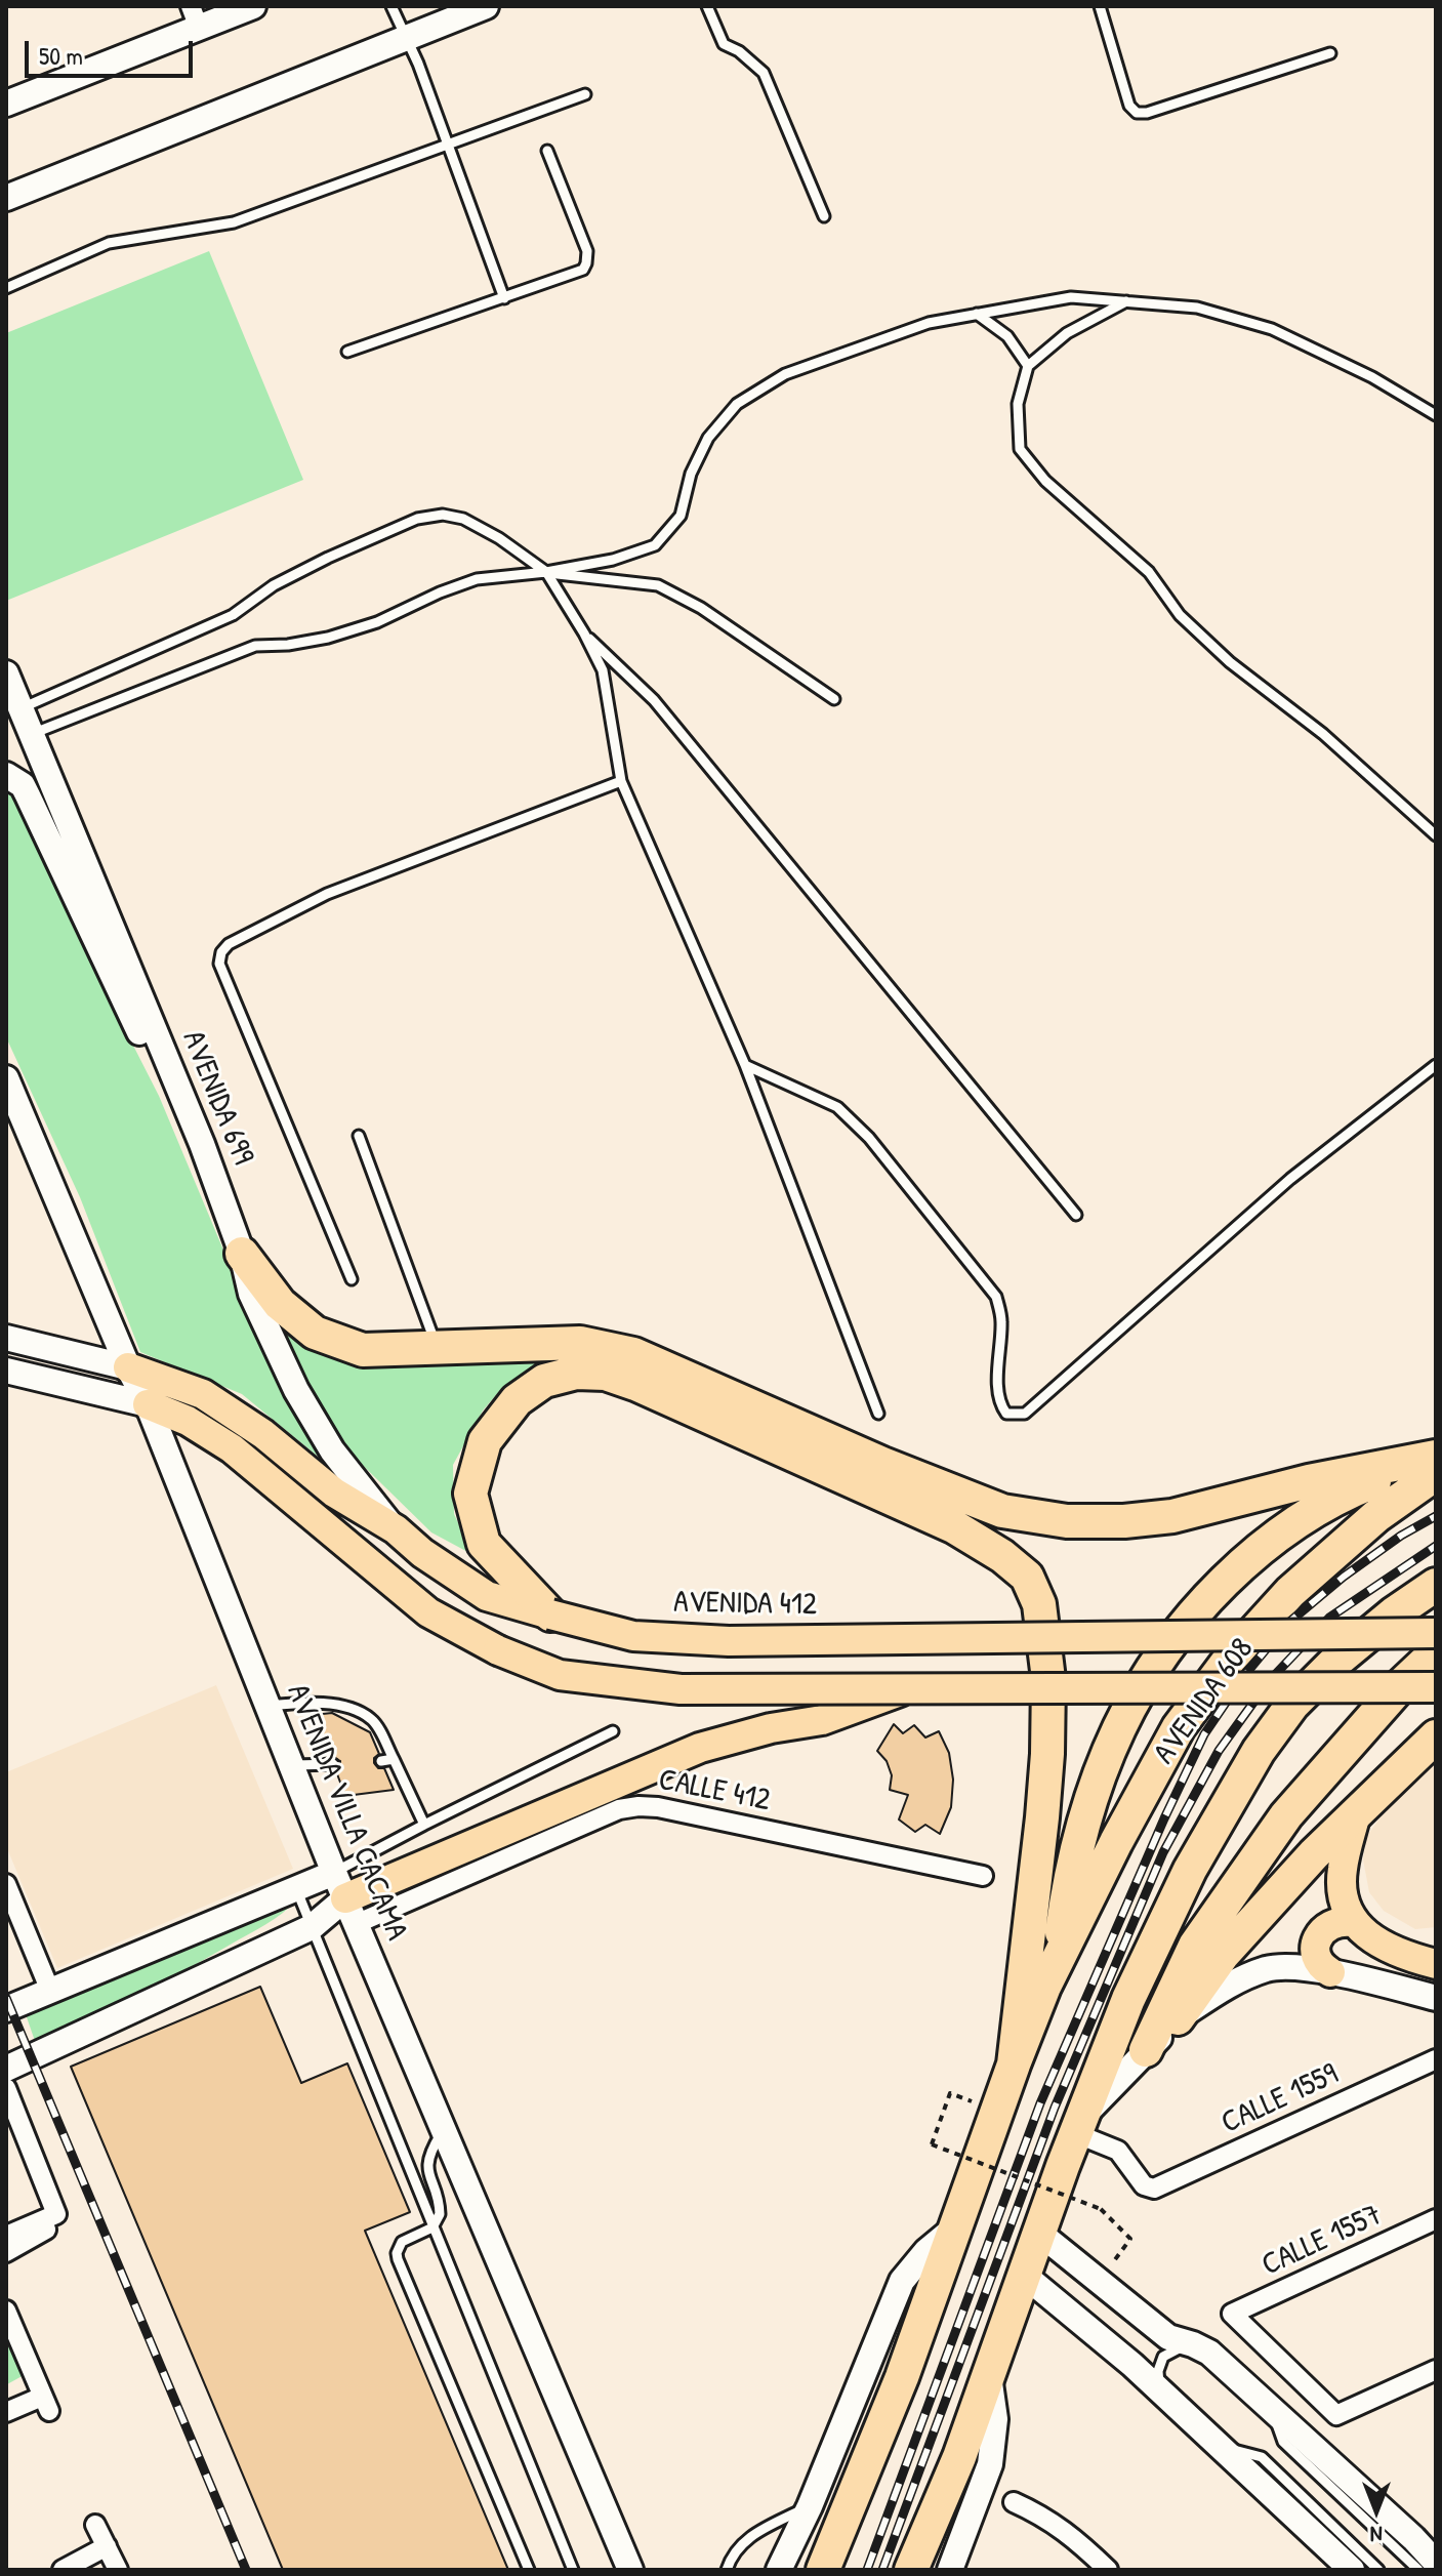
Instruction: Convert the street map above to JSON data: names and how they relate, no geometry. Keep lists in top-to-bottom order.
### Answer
{
  "streets": {
    "highway": ["AVENIDA 608"],
    "main road": ["AVENIDA 412"],
    "street": [
      "AVENIDA 699",
      "CALLE 412",
      "AVENIDA VILLA CACAMA",
      "CALLE 1559",
      "CALLE 1557"
    ]
  },
  "crossings": [
    ["AVENIDA 699", "AVENIDA 412"],
    ["AVENIDA 412", "AVENIDA VILLA CACAMA"],
    ["CALLE 412", "AVENIDA VILLA CACAMA"]
  ],
  "scale_bar": "50 m",
  "north": "bottom"
}
